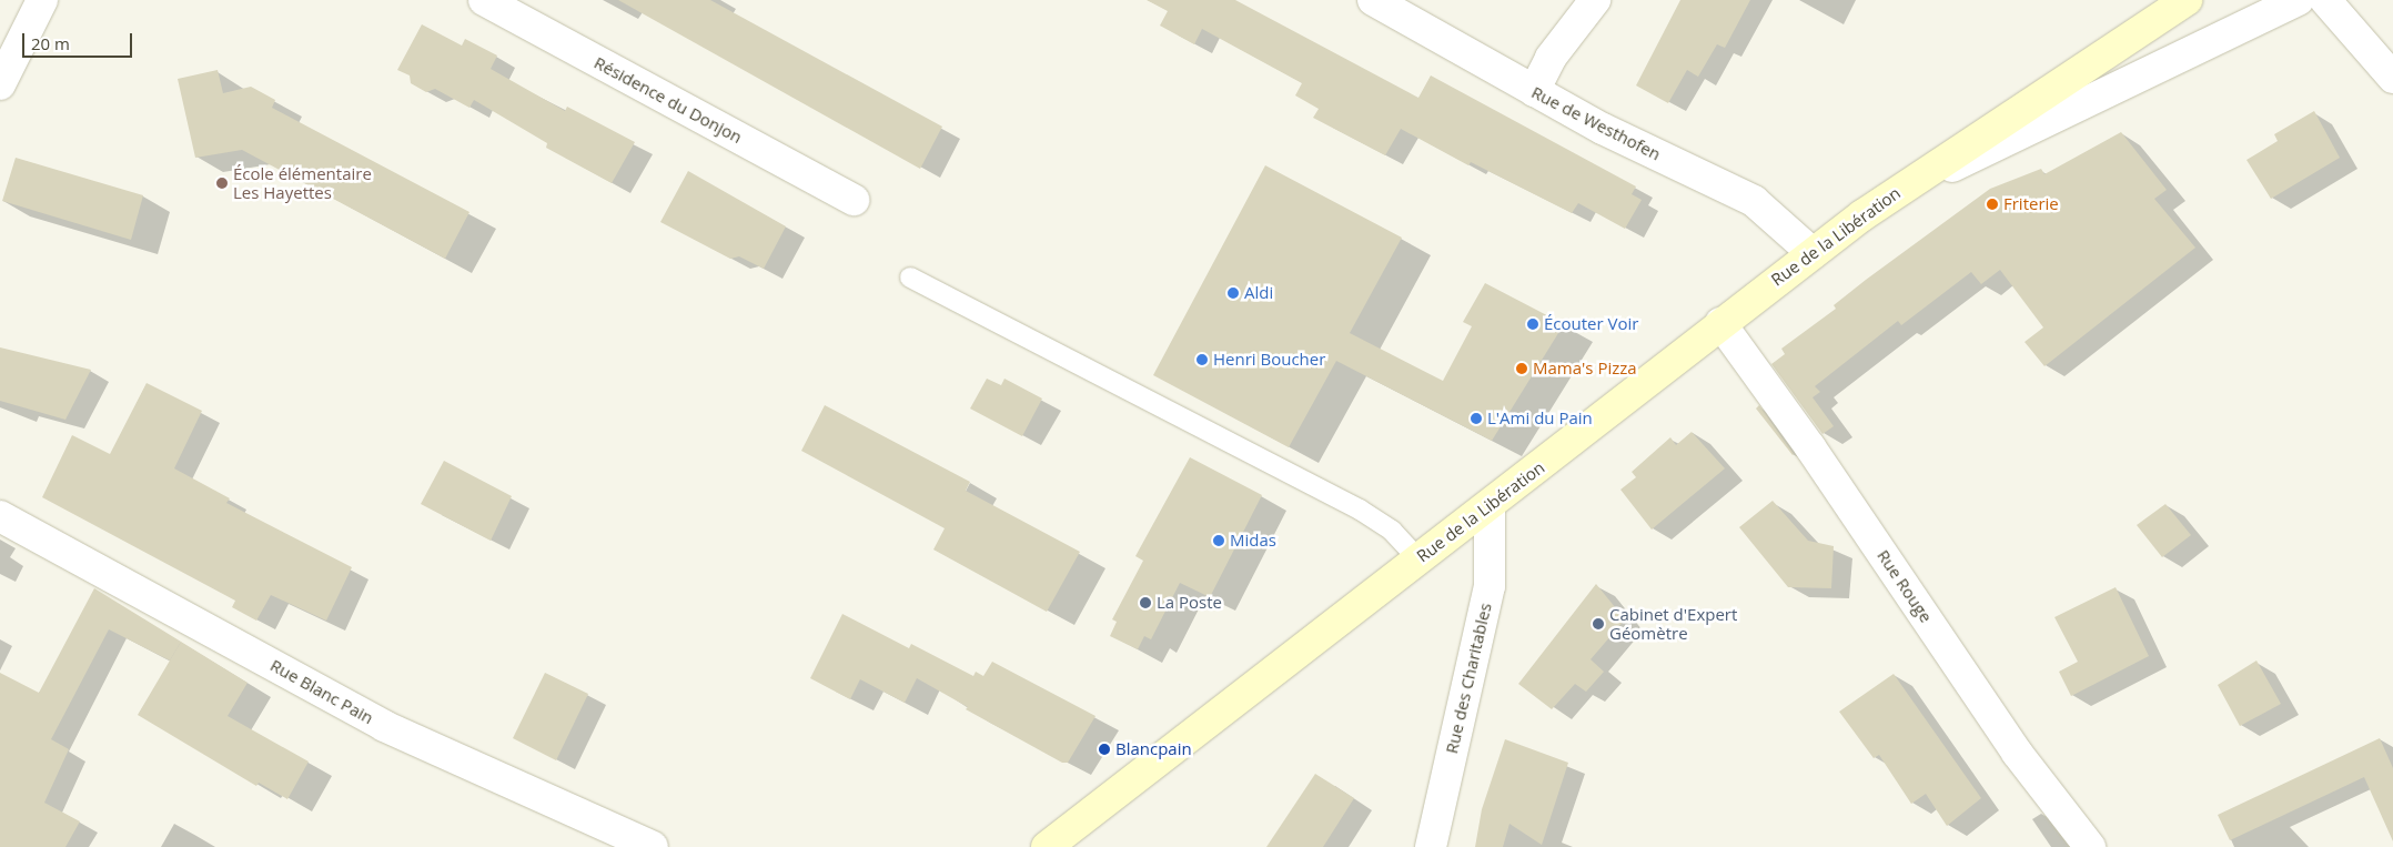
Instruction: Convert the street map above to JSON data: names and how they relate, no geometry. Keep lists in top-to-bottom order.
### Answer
{
  "streets": {
    "main road": ["Rue de la Libération"],
    "street": [
      "Résidence du Donjon",
      "Rue de Westhofen",
      "Rue Rouge",
      "Rue des Charitables",
      "Rue Blanc Pain"
    ]
  },
  "crossings": [
    ["Rue de Westhofen", "Rue de la Libération"],
    ["Rue de la Libération", "Rue Rouge"],
    ["Rue de la Libération", "Rue des Charitables"]
  ],
  "places": [
    "École élémentaire Les Hayettes",
    "Friterie",
    "Aldi",
    "Écouter Voir",
    "Henri Boucher",
    "Mama's Pizza",
    "L'Ami du Pain",
    "Midas",
    "La Poste",
    "Cabinet d'Expert Géomètre",
    "Blancpain"
  ],
  "scale_bar": "20 m"
}
